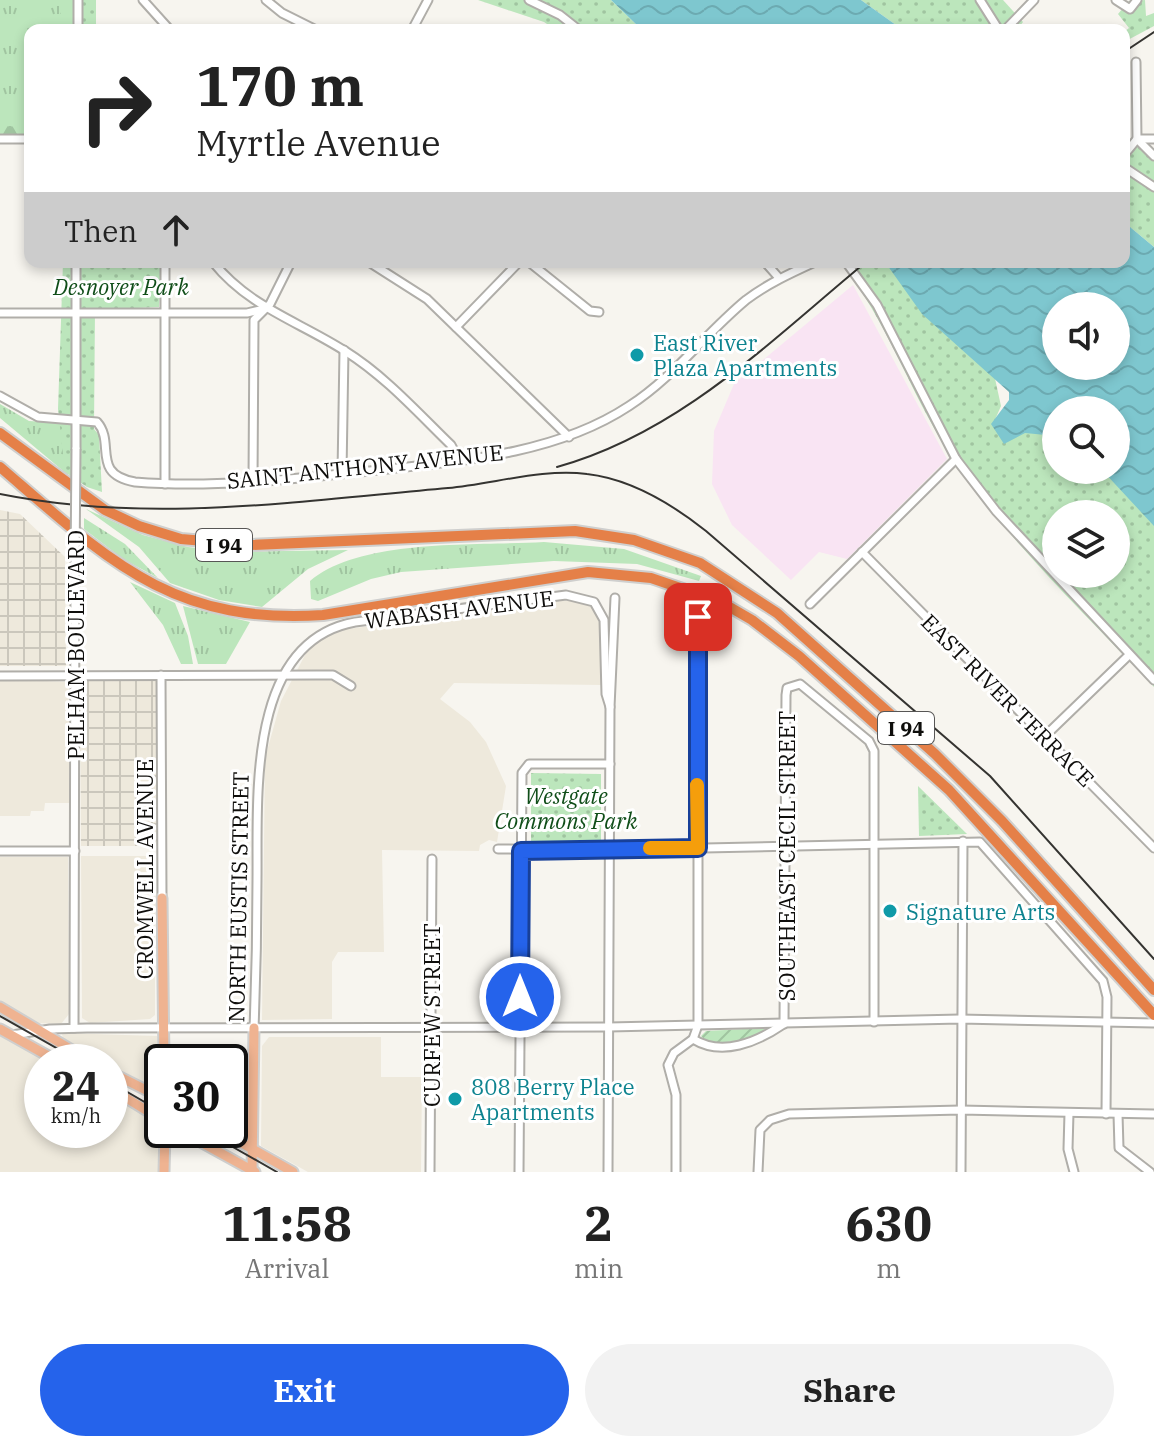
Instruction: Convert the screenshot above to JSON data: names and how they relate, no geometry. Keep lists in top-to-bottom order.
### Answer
{
  "streets": {
    "highway": ["I 94"],
    "main road": ["CROMWELL AVENUE", "NORTH EUSTIS STREET"],
    "street": [
      "SAINT ANTHONY AVENUE",
      "WABASH AVENUE",
      "PELHAM BOULEVARD",
      "EAST RIVER TERRACE",
      "SOUTHEAST CECIL STREET",
      "CURFEW STREET"
    ]
  },
  "crossings": [
    ["SAINT ANTHONY AVENUE", "PELHAM BOULEVARD"],
    ["WABASH AVENUE", "NORTH EUSTIS STREET"]
  ],
  "parks": ["Desnoyer Park", "Westgate Commons Park"],
  "places": ["East River Plaza Apartments", "Signature Arts", "808 Berry Place Apartments"],
  "page": {
    "turn": ["170 m", "Myrtle Avenue"],
    "then": "Then",
    "speed": "24 km/h",
    "limit": "30",
    "eta": [
      "11:58",
      "Arrival",
      "2",
      "min",
      "630",
      "m"
    ],
    "buttons": ["Exit", "Share"]
  }
}
